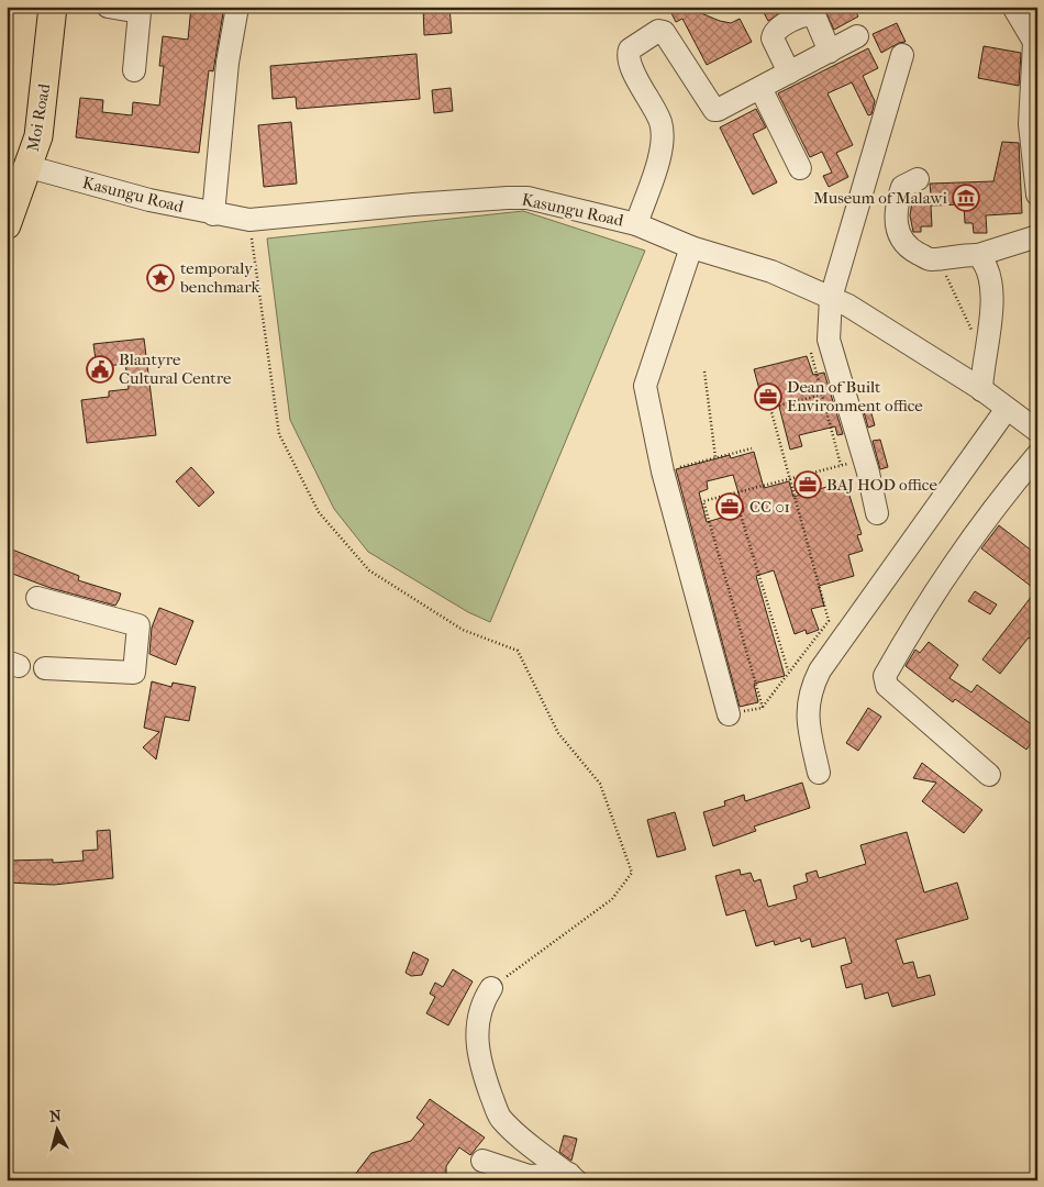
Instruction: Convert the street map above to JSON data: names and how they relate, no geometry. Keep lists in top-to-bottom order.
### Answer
{
  "streets": {
    "main road": ["Moi Road"],
    "street": ["Kasungu Road"]
  },
  "crossings": [
    ["Moi Road", "Kasungu Road"]
  ],
  "places": {
    "museum": ["Museum of Malawi"],
    "place": ["temporaly benchmark"],
    "public building": ["Blantyre Cultural Centre"],
    "office": ["Dean of Built Environment office", "BAJ HOD office", "CC 01"]
  },
  "north": "top"
}
